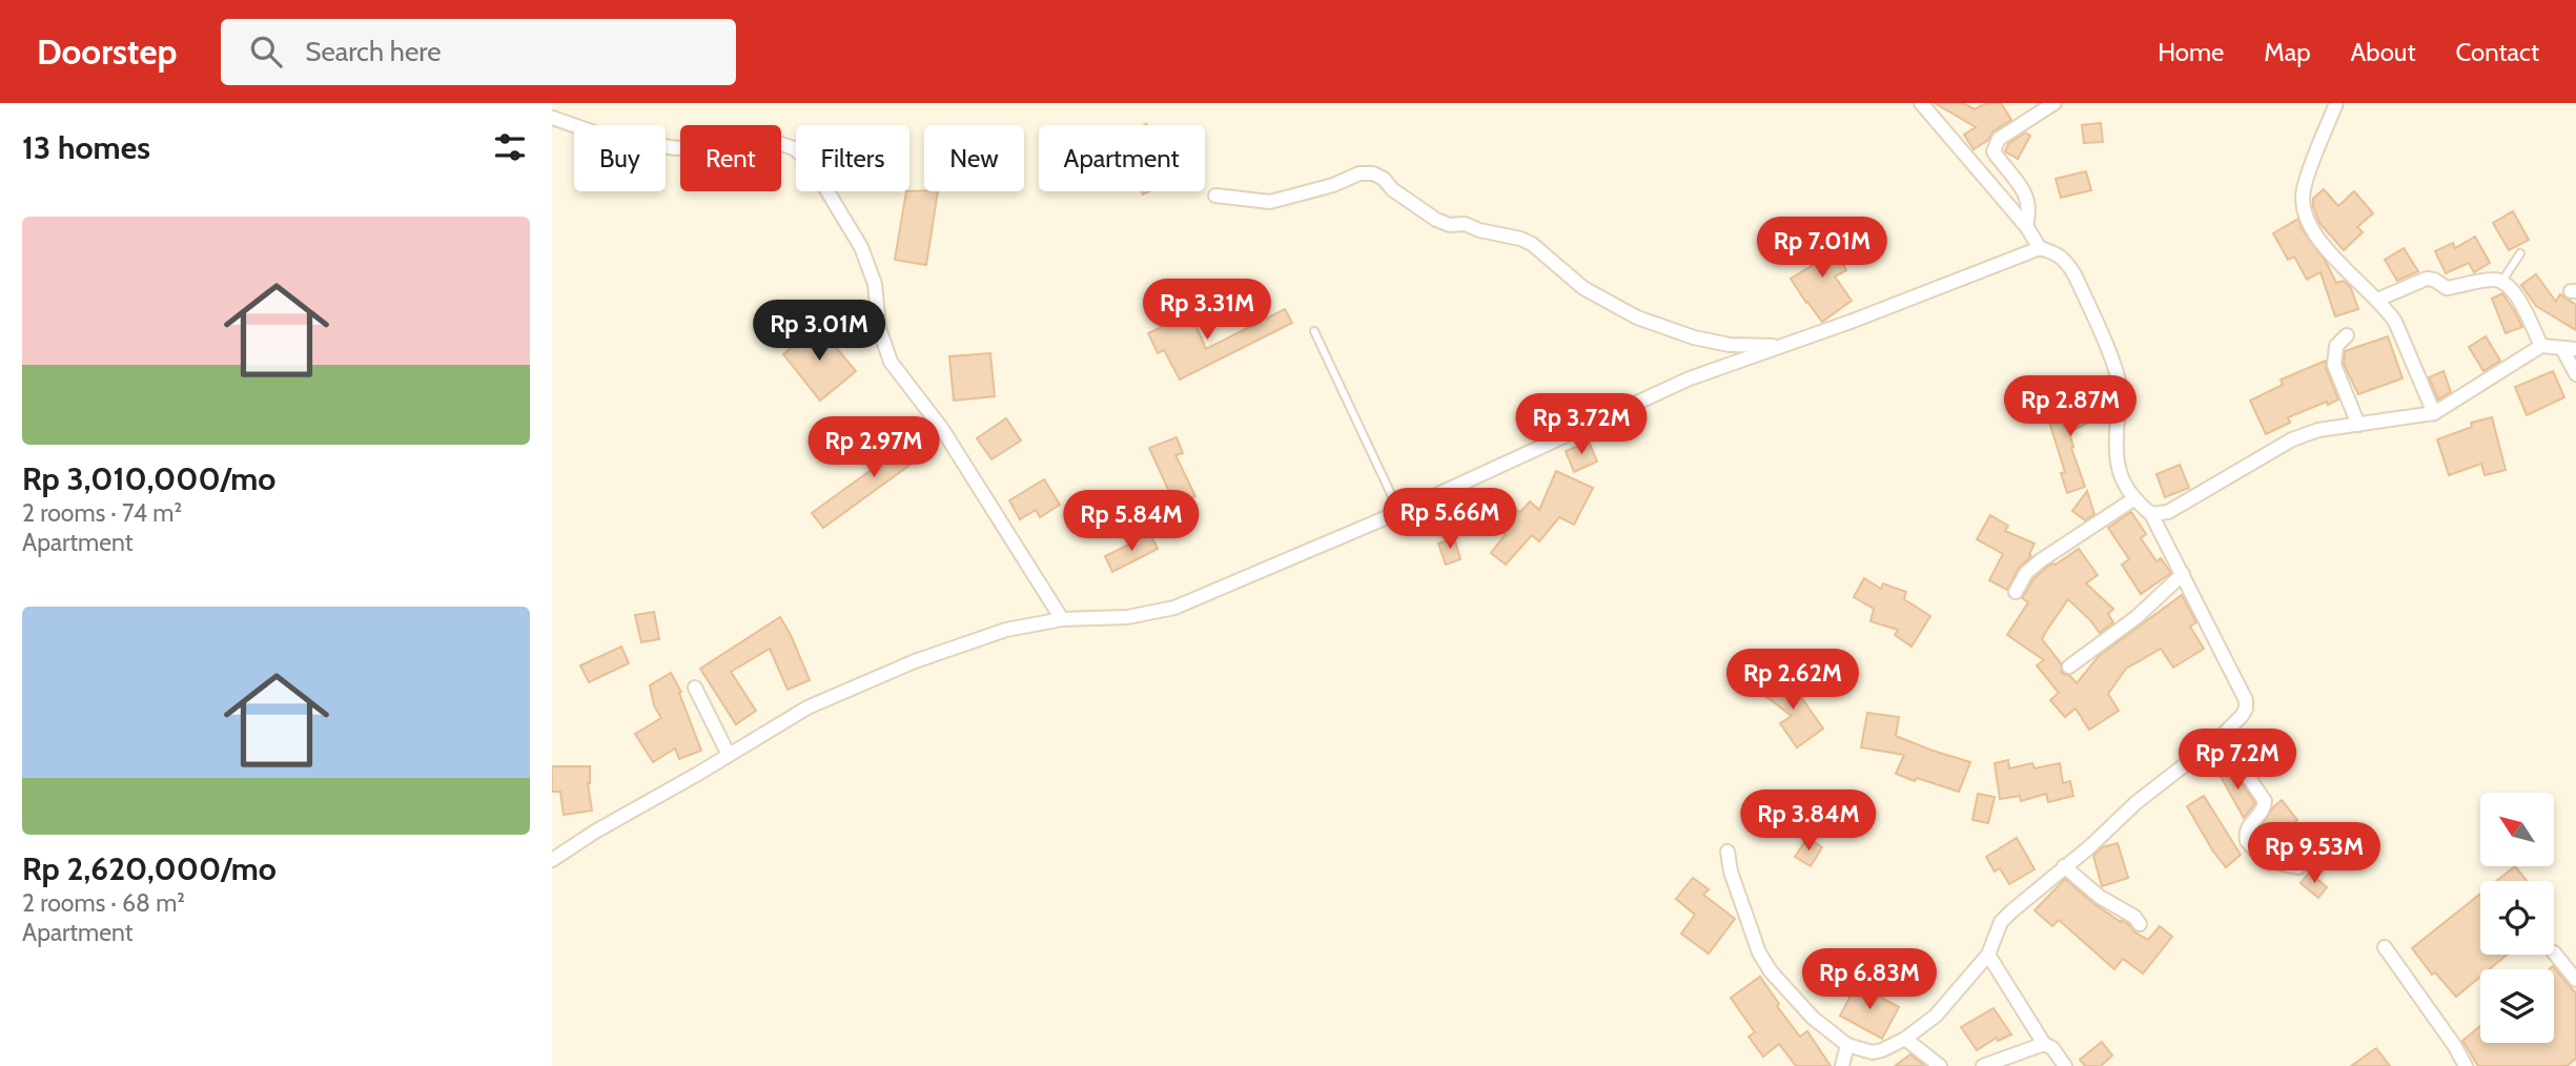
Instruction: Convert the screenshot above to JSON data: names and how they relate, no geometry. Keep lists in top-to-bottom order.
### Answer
{
  "north": "top left",
  "page": {
    "header": "Doorstep",
    "search": "Search here",
    "nav": [
      "Home",
      "Map",
      "About",
      "Contact"
    ],
    "heading": "13 homes",
    "chip": [
      "Buy",
      "Rent",
      "Filters",
      "New",
      "Apartment"
    ],
    "list": [
      {
        "name": "Rp 3,010,000/mo",
        "note": "2 rooms · 74 m² · Apartment"
      },
      {
        "name": "Rp 2,620,000/mo",
        "note": "2 rooms · 68 m² · Apartment"
      }
    ],
    "price": [
      "Rp 7.01M",
      "Rp 3.31M",
      "Rp 3.01M",
      "Rp 2.87M",
      "Rp 3.72M",
      "Rp 2.97M",
      "Rp 5.66M",
      "Rp 5.84M",
      "Rp 2.62M",
      "Rp 7.2M",
      "Rp 3.84M",
      "Rp 9.53M",
      "Rp 6.83M"
    ]
  }
}
